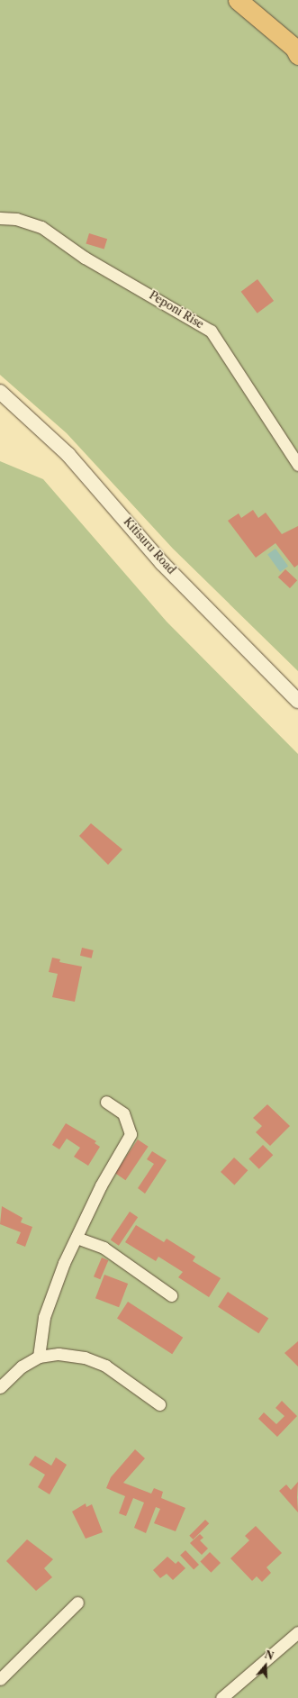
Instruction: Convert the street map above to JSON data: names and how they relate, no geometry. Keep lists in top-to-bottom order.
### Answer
{
  "streets": {
    "street": ["Peponi Rise", "Kitisuru Road"]
  },
  "north": "top"
}
